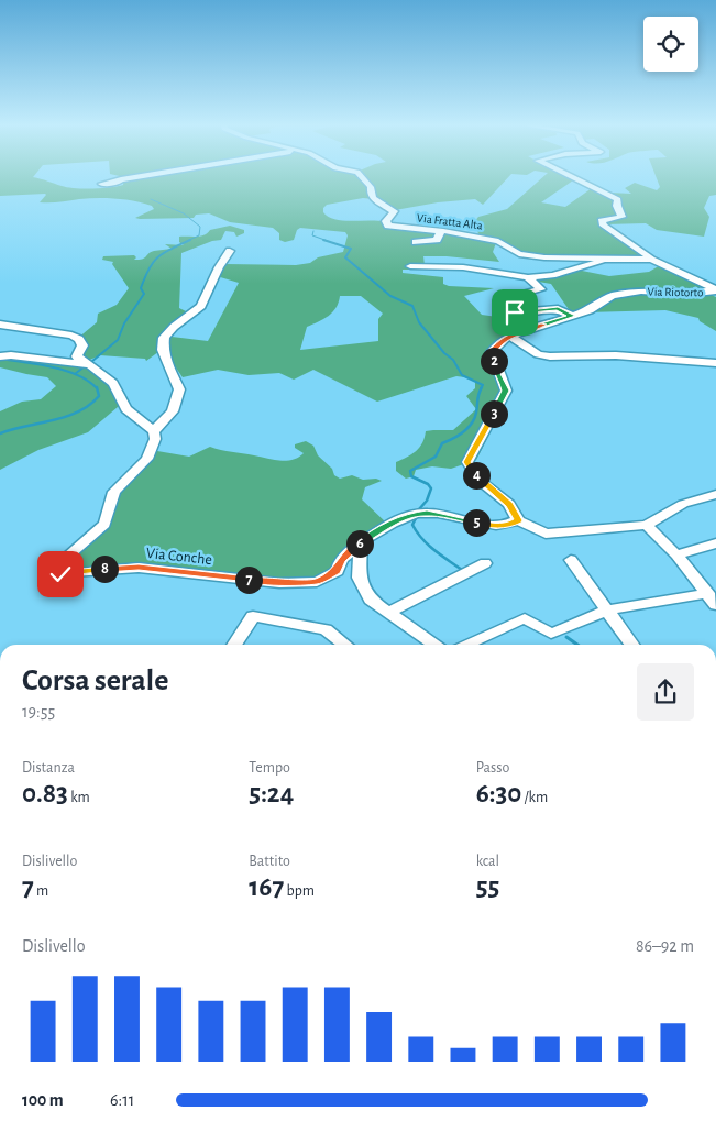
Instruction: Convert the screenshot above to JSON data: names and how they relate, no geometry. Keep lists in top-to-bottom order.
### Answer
{
  "streets": {
    "street": ["Via Fratta Alta", "Via Riotorto", "Via Conche"]
  },
  "crossings": [
    ["Via Fratta Alta", "Via Riotorto"]
  ],
  "page": {
    "pins": [
      "2",
      "3",
      "4",
      "5",
      "6",
      "8",
      "7"
    ],
    "heading": ["Corsa serale", "19:55"],
    "stats": [
      ["Distanza", "0.83 km"],
      ["Tempo", "5:24"],
      ["Passo", "6:30 /km"],
      ["Dislivello", "7 m"],
      ["Battito", "167 bpm"],
      ["kcal", "55"]
    ],
    "chart": ["Dislivello", "86–92 m"],
    "list": [
      {
        "name": "100 m",
        "note": "6:11"
      }
    ]
  }
}
